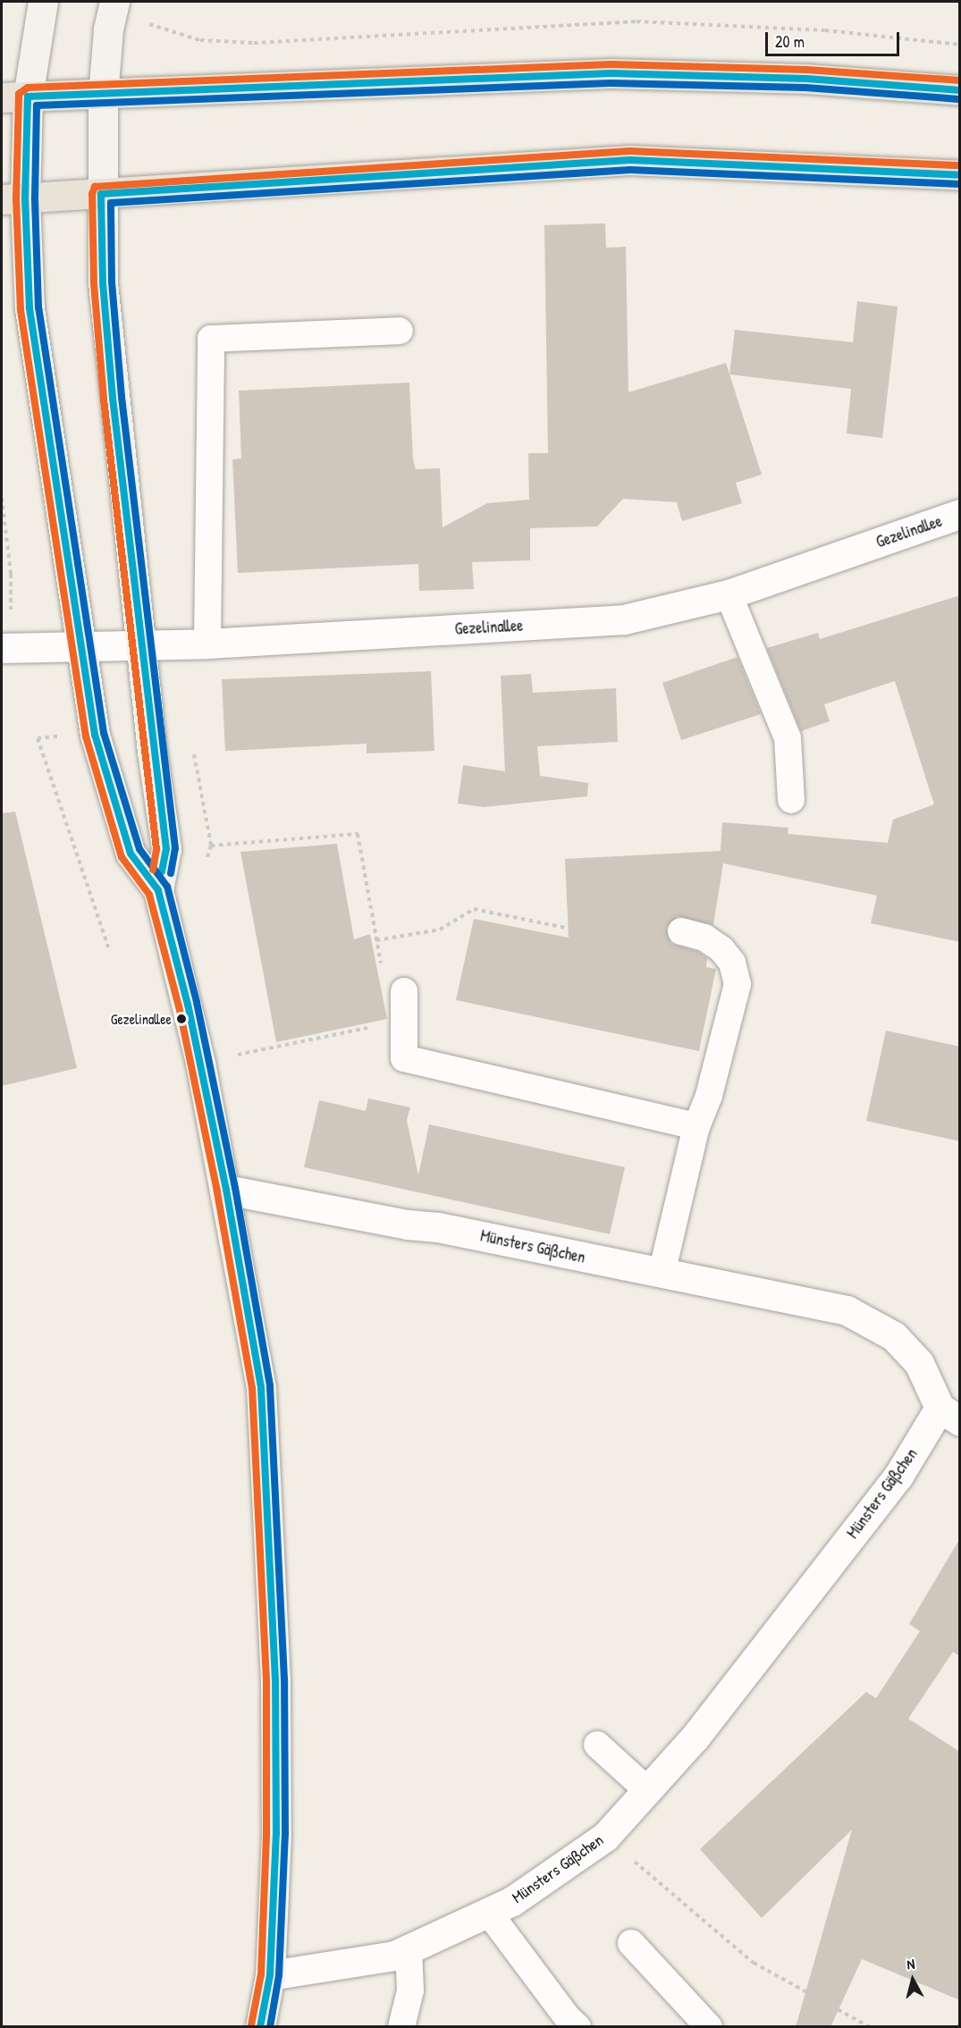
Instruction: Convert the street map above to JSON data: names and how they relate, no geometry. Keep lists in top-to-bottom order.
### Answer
{
  "streets": {
    "street": ["Gezelinallee", "Münsters Gäßchen"]
  },
  "places": ["Gezelinallee"],
  "scale_bar": "20 m",
  "north": "top"
}
